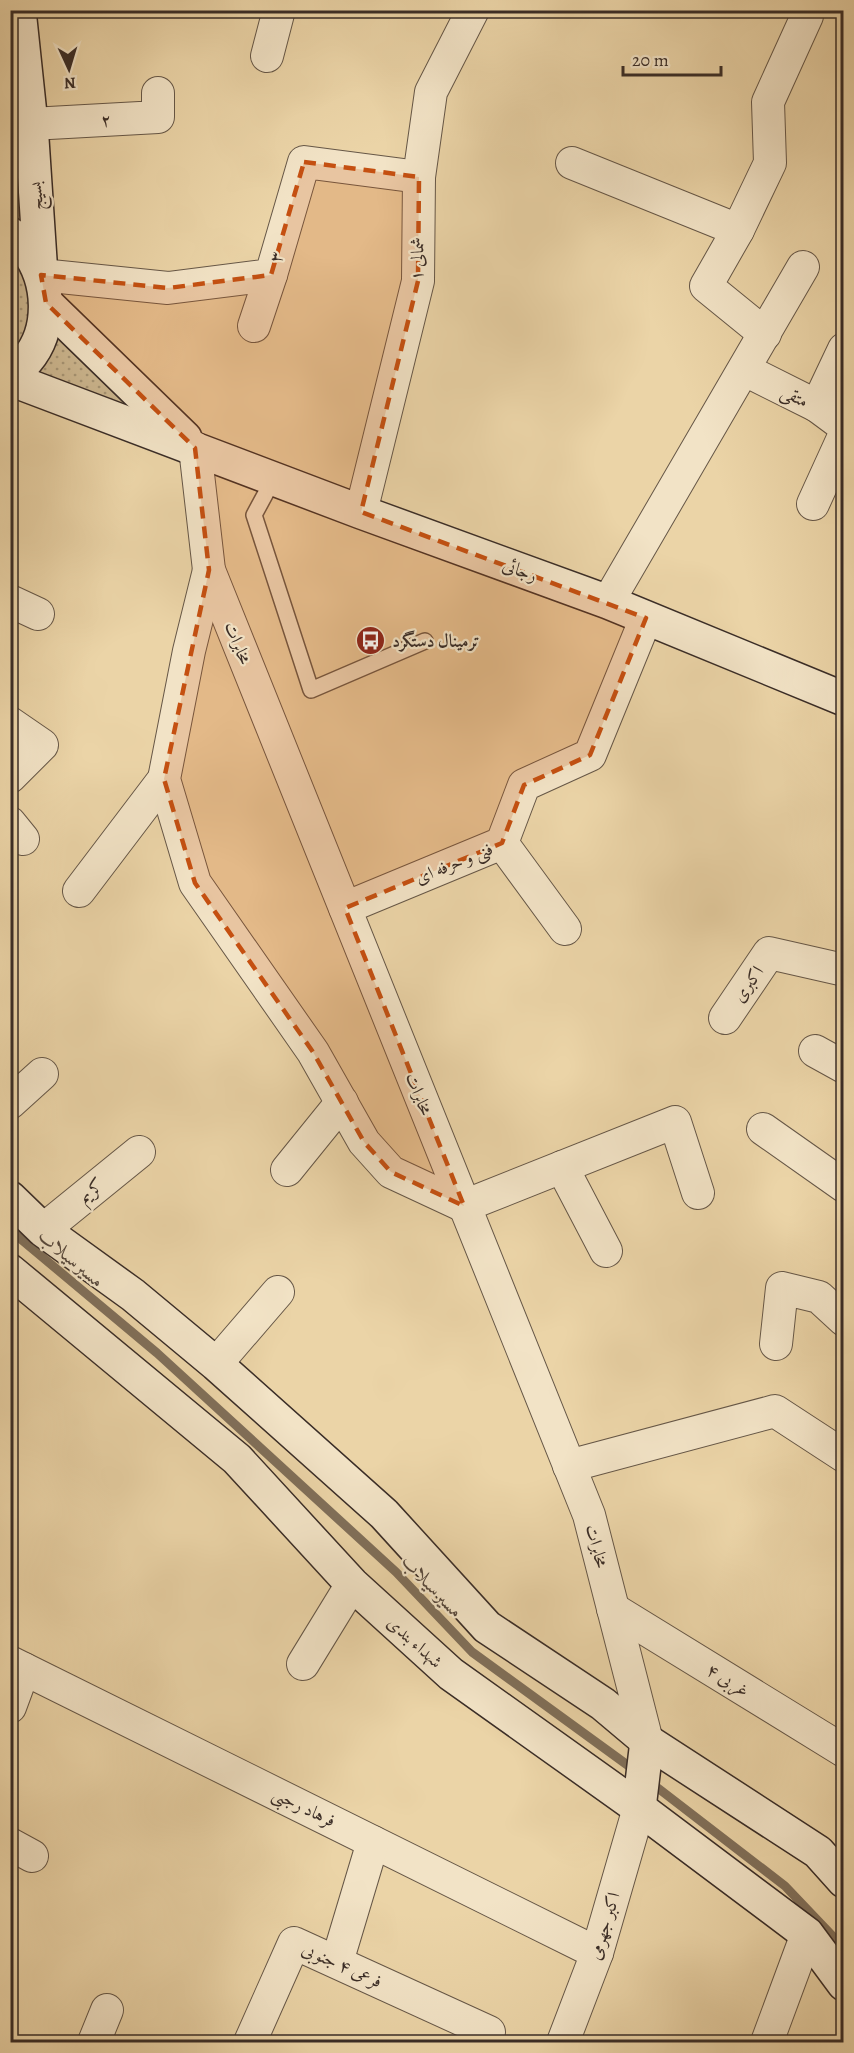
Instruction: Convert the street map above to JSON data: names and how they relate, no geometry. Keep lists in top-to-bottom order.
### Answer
{
  "streets": {
    "street": [
      "۲",
      "بسیج",
      "۳",
      "۱ شمالی",
      "متقی",
      "رجائی",
      "مخابرات",
      "فنی و حرفه ای",
      "اکبری",
      "کریم",
      "شهداء بندی",
      "۴ غربی",
      "فرهاد رجبی",
      "اکبر جهرمی",
      "فرعی ۴ جنوبی"
    ]
  },
  "crossings": [
    ["۲", "بسیج"],
    ["بسیج", "۳"],
    ["بسیج", "رجائی"],
    ["۳", "۱ شمالی"],
    ["۱ شمالی", "رجائی"],
    ["رجائی", "مخابرات"],
    ["رجائی", "فنی و حرفه ای"],
    ["مخابرات", "فنی و حرفه ای"],
    ["مخابرات", "۴ غربی"],
    ["شهداء بندی", "اکبر جهرمی"],
    ["فرهاد رجبی", "اکبر جهرمی"]
  ],
  "water": ["مسیرسیلاب"],
  "places": {
    "bus stop": ["ترمینال دستگرد"]
  },
  "scale_bar": "20 m",
  "north": "bottom"
}
